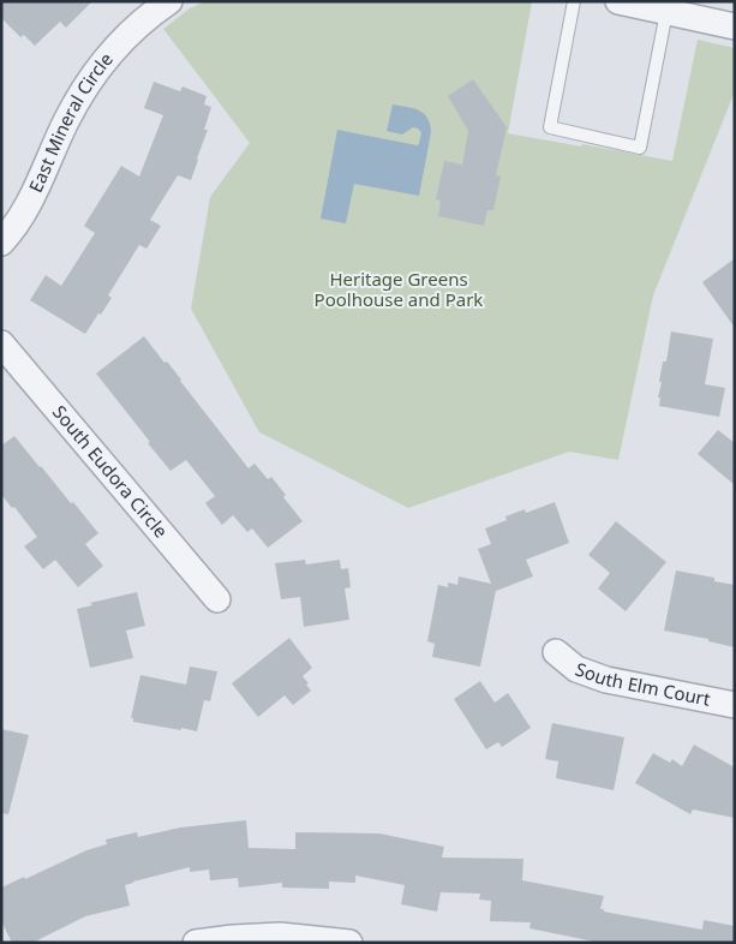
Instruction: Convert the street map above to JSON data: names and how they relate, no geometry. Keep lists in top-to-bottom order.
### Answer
{
  "streets": {
    "street": ["East Mineral Circle", "South Eudora Circle", "South Elm Court"]
  },
  "parks": ["Heritage Greens Poolhouse and Park"]
}
